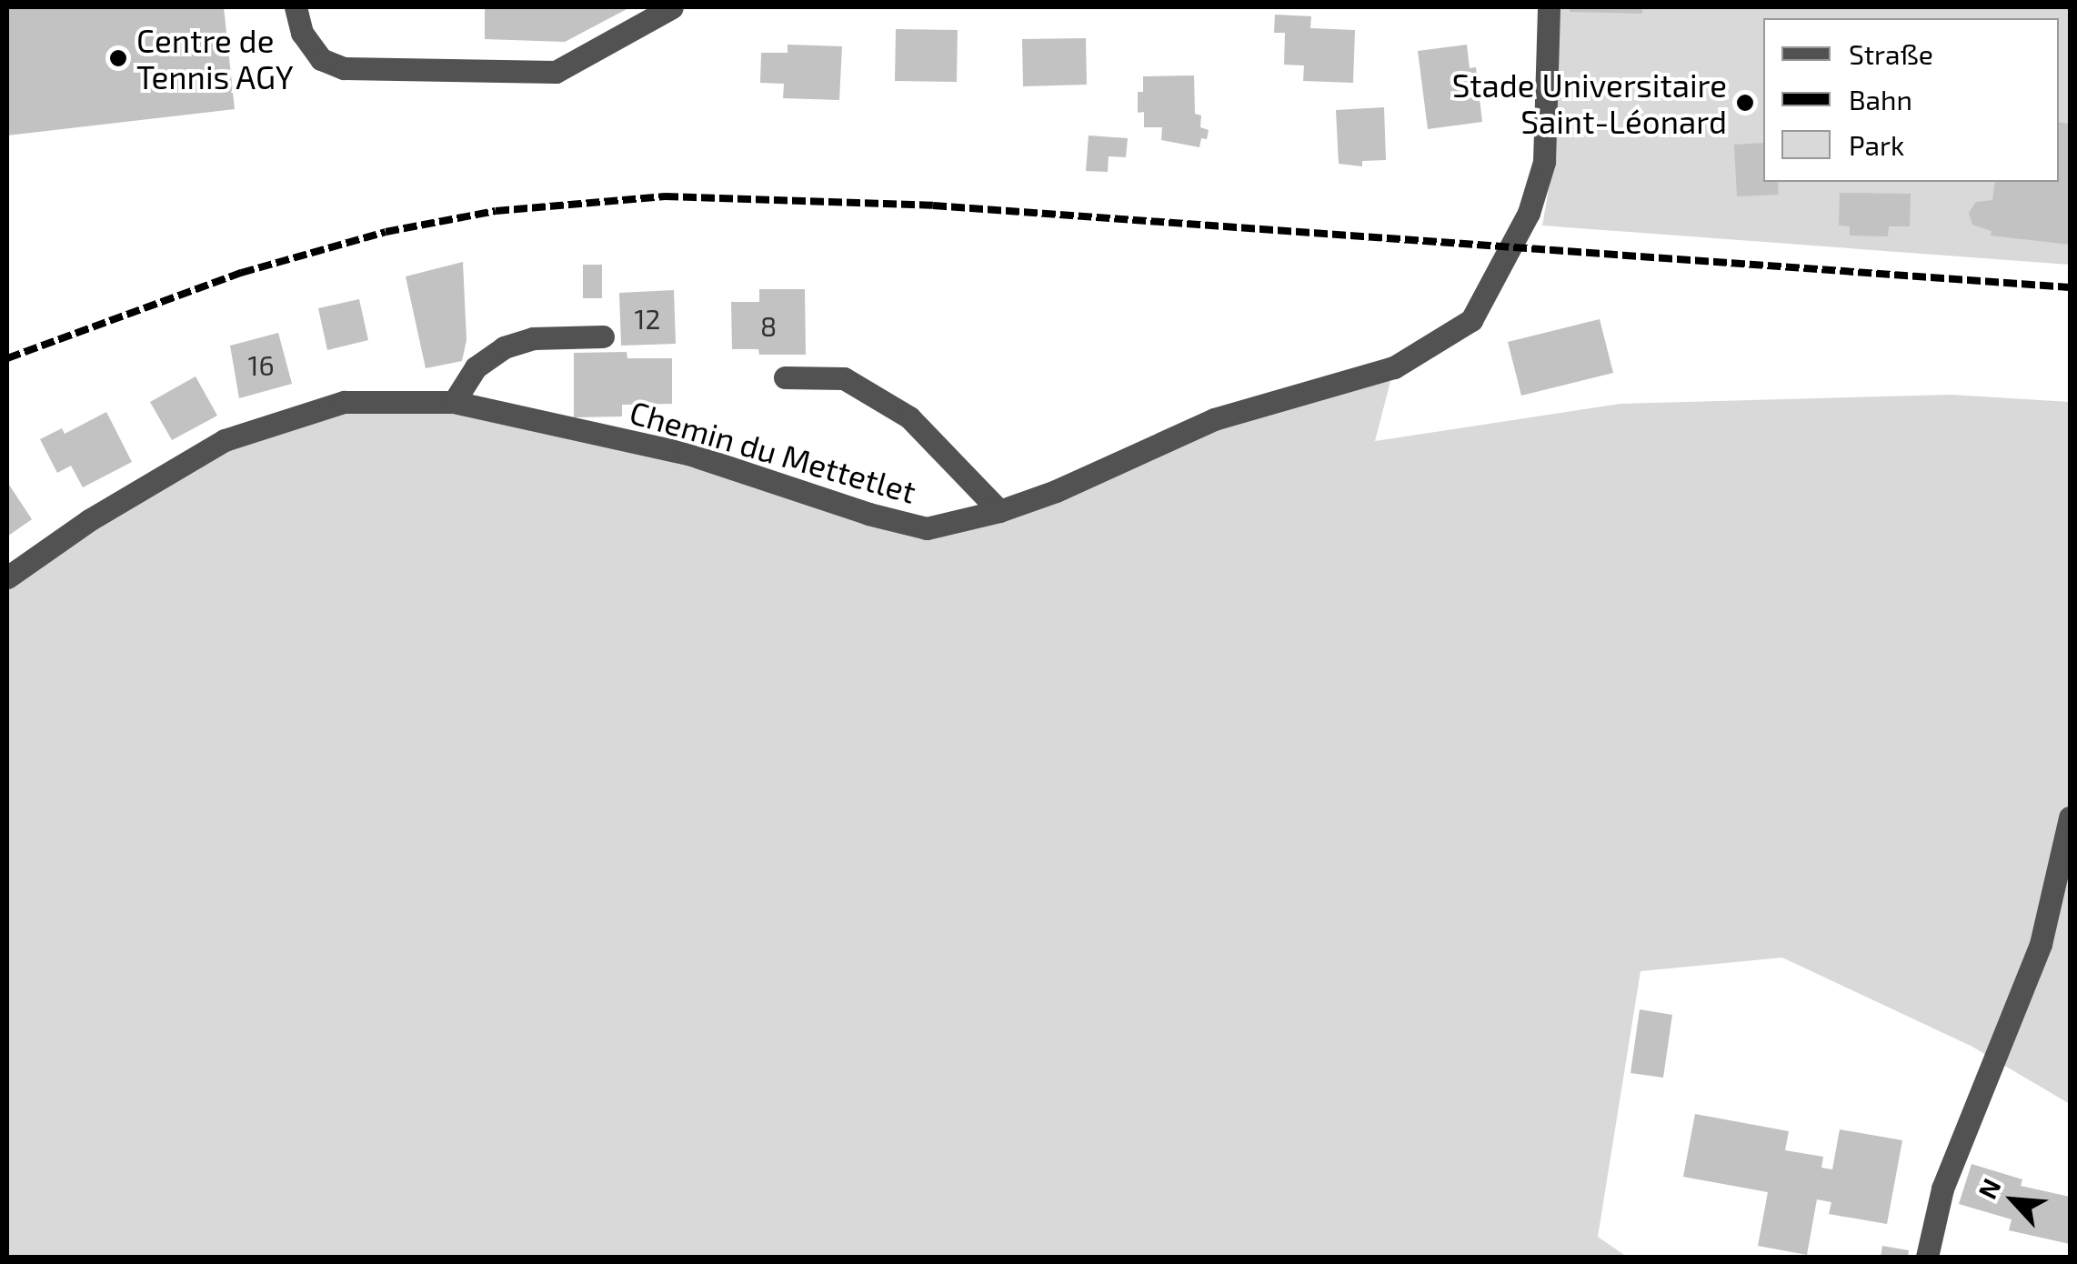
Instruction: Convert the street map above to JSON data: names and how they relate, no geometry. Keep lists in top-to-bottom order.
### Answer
{
  "streets": {
    "street": ["Chemin du Mettetlet"]
  },
  "places": ["Centre de Tennis AGY", "Stade Universitaire Saint-Léonard"],
  "house_numbers": ["12", "8", "16"],
  "legend": ["Straße", "Bahn", "Park"],
  "north": "top left"
}
